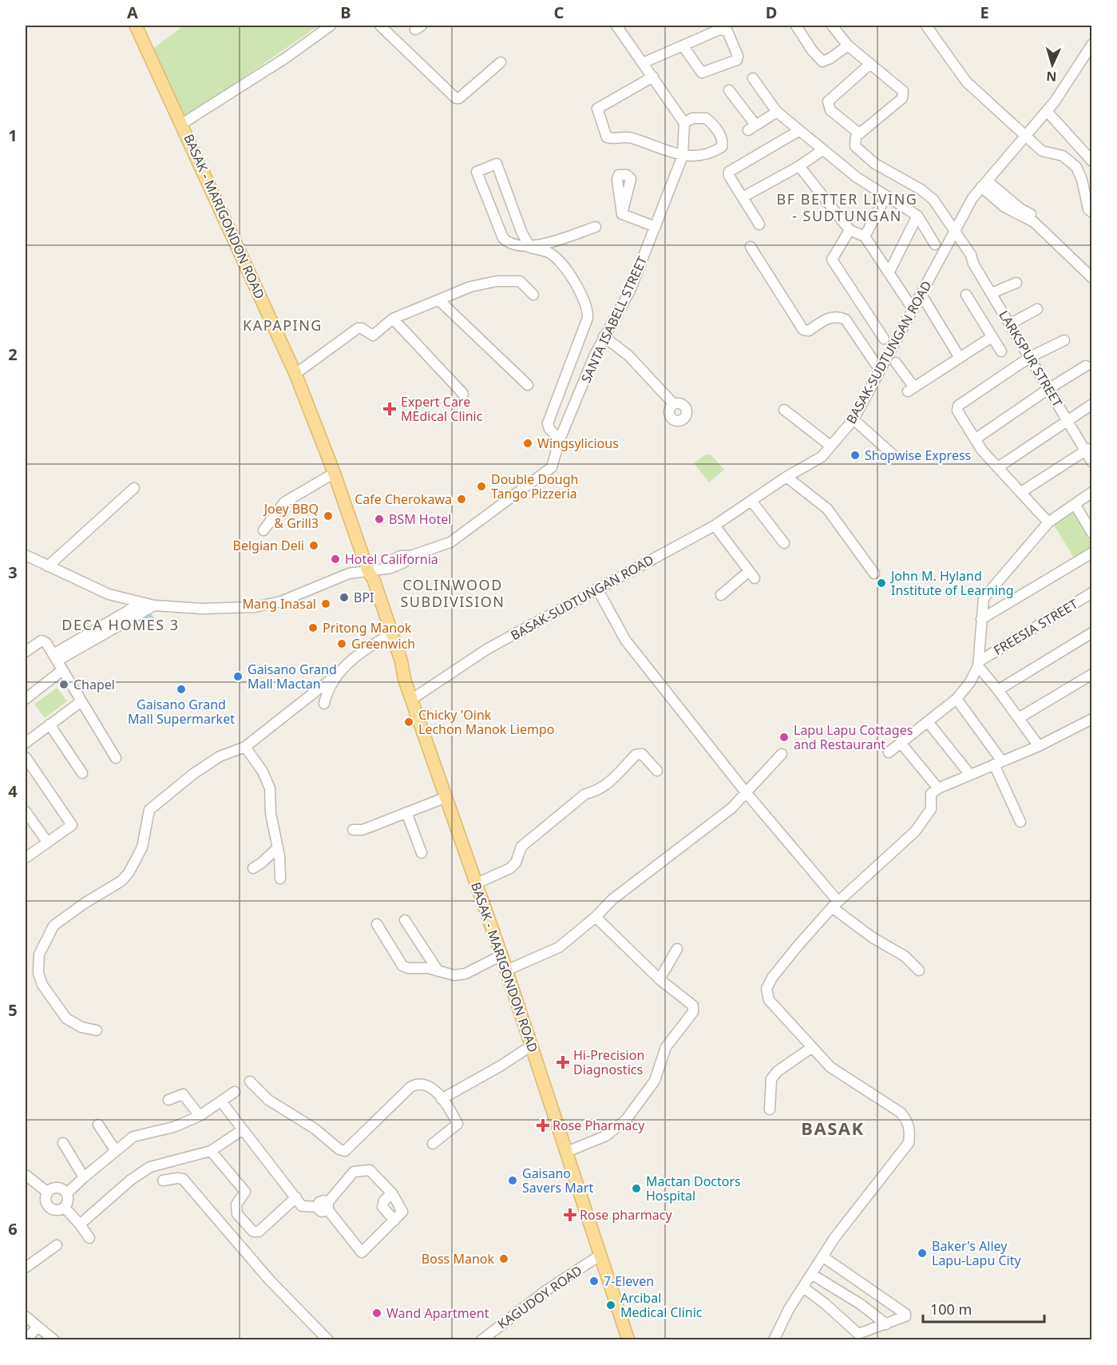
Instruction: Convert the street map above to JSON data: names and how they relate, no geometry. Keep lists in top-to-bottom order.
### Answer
{
  "streets": {
    "main road": ["BASAK - MARIGONDON ROAD"],
    "street": [
      "SANTA ISABELL STREET",
      "BASAK-SUDTUNGAN ROAD",
      "LARKSPUR STREET",
      "FREESIA STREET",
      "KAGUDOY ROAD"
    ]
  },
  "crossings": [
    ["BASAK - MARIGONDON ROAD", "SANTA ISABELL STREET"],
    ["BASAK - MARIGONDON ROAD", "BASAK-SUDTUNGAN ROAD"],
    ["BASAK - MARIGONDON ROAD", "KAGUDOY ROAD"],
    ["BASAK-SUDTUNGAN ROAD", "LARKSPUR STREET"]
  ],
  "districts": [
    "BF BETTER LIVING - SUDTUNGAN",
    "KAPAPING",
    "COLINWOOD SUBDIVISION",
    "DECA HOMES 3",
    "BASAK"
  ],
  "places": {
    "health": [
      "Expert Care MEdical Clinic",
      "Hi-Precision Diagnostics",
      "Rose Pharmacy",
      "Rose pharmacy"
    ],
    "other": [
      "Wingsylicious",
      "Shopwise Express",
      "Double Dough Tango Pizzeria",
      "Cafe Cherokawa",
      "Joey BBQ & Grill3",
      "BSM Hotel",
      "Belgian Deli",
      "Hotel California",
      "John M. Hyland Institute of Learning",
      "BPI",
      "Mang Inasal",
      "Pritong Manok",
      "Greenwich",
      "Gaisano Grand Mall Mactan",
      "Chapel",
      "Gaisano Grand Mall Supermarket",
      "Chicky 'Oink Lechon Manok Liempo",
      "Lapu Lapu Cottages and Restaurant",
      "Gaisano Savers Mart",
      "Mactan Doctors Hospital",
      "Baker's Alley Lapu-Lapu City",
      "Boss Manok",
      "7-Eleven",
      "Arcibal Medical Clinic",
      "Wand Apartment"
    ]
  },
  "scale_bar": "100 m",
  "north": "bottom",
  "grid": {
    "columns": [
      "A",
      "B",
      "C",
      "D",
      "E"
    ],
    "rows": [
      "1",
      "2",
      "3",
      "4",
      "5",
      "6"
    ]
  }
}
